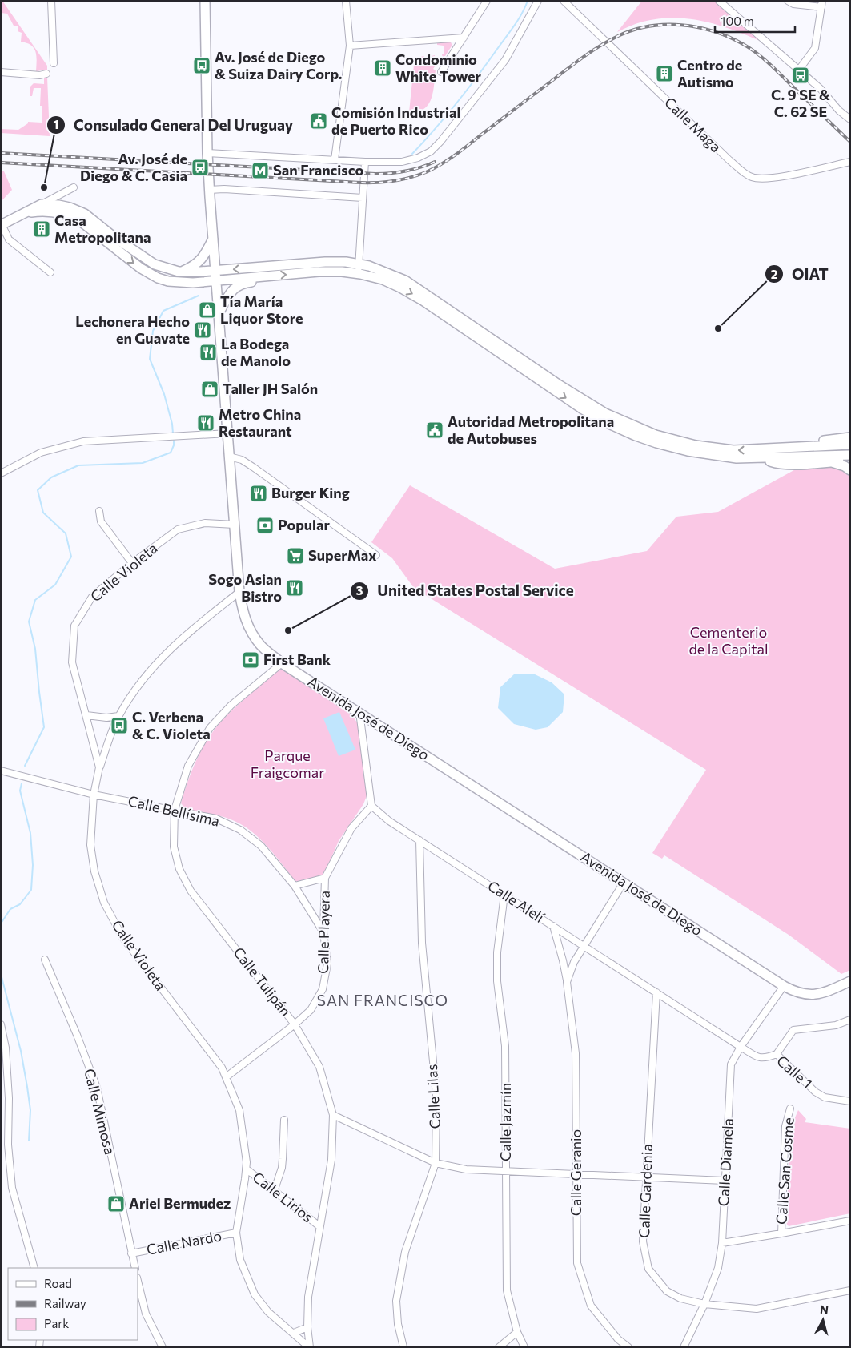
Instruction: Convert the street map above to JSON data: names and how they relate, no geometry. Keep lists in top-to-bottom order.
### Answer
{
  "streets": {
    "main road": ["Avenida José de Diego"],
    "street": [
      "Calle Maga",
      "Calle Violeta",
      "Calle Bellísima",
      "Calle Alelí",
      "Calle Playera",
      "Calle Tulipán",
      "Calle 1",
      "Calle Lilas",
      "Calle Mimosa",
      "Calle Jazmín",
      "Calle Diamela",
      "Calle San Cosme",
      "Calle Geranio",
      "Calle Gardenia",
      "Calle Lirios",
      "Calle Nardo"
    ]
  },
  "crossings": [
    ["Calle Violeta", "Avenida José de Diego"],
    ["Calle Violeta", "Calle Bellísima"],
    ["Calle Violeta", "Calle Playera"],
    ["Calle Violeta", "Calle Tulipán"],
    ["Calle Violeta", "Calle Lirios"],
    ["Calle Violeta", "Calle Nardo"],
    ["Avenida José de Diego", "Calle Tulipán"],
    ["Avenida José de Diego", "Calle Diamela"],
    ["Avenida José de Diego", "Calle Geranio"],
    ["Calle Bellísima", "Calle Playera"],
    ["Calle Bellísima", "Calle Tulipán"],
    ["Calle Alelí", "Calle Playera"],
    ["Calle Alelí", "Calle 1"],
    ["Calle Alelí", "Calle Lilas"],
    ["Calle Alelí", "Calle Jazmín"],
    ["Calle Alelí", "Calle Diamela"],
    ["Calle Alelí", "Calle Geranio"],
    ["Calle Alelí", "Calle Gardenia"],
    ["Calle Playera", "Calle Tulipán"],
    ["Calle Tulipán", "Calle Lirios"],
    ["Calle 1", "Calle Diamela"],
    ["Calle Mimosa", "Calle Nardo"],
    ["Calle Diamela", "Calle Gardenia"]
  ],
  "districts": ["SAN FRANCISCO"],
  "parks": ["Cementerio de la Capital", "Parque Fraigcomar"],
  "places": {
    "bus stop": [
      "Av. José de Diego & Suiza Dairy Corp.",
      "C. 9 SE & C. 62 SE",
      "Av. José de Diego & C. Casia",
      "C. Verbena & C. Violeta"
    ],
    "building": ["Condominio White Tower", "Centro de Autismo", "Casa Metropolitana"],
    "public building": ["Comisión Industrial de Puerto Rico", "Autoridad Metropolitana de Autobuses"],
    "metro station": ["San Francisco"],
    "other": ["Consulado General Del Uruguay", "OIAT", "United States Postal Service"],
    "shop": ["Tía María Liquor Store", "Taller JH Salón", "Ariel Bermudez"],
    "restaurant": [
      "Lechonera Hecho en Guavate",
      "La Bodega de Manolo",
      "Metro China Restaurant",
      "Burger King",
      "Sogo Asian Bistro"
    ],
    "bank": ["Popular", "First Bank"],
    "supermarket": ["SuperMax"]
  },
  "legend": ["Road", "Railway", "Park"],
  "scale_bar": "100 m",
  "north": "top"
}
